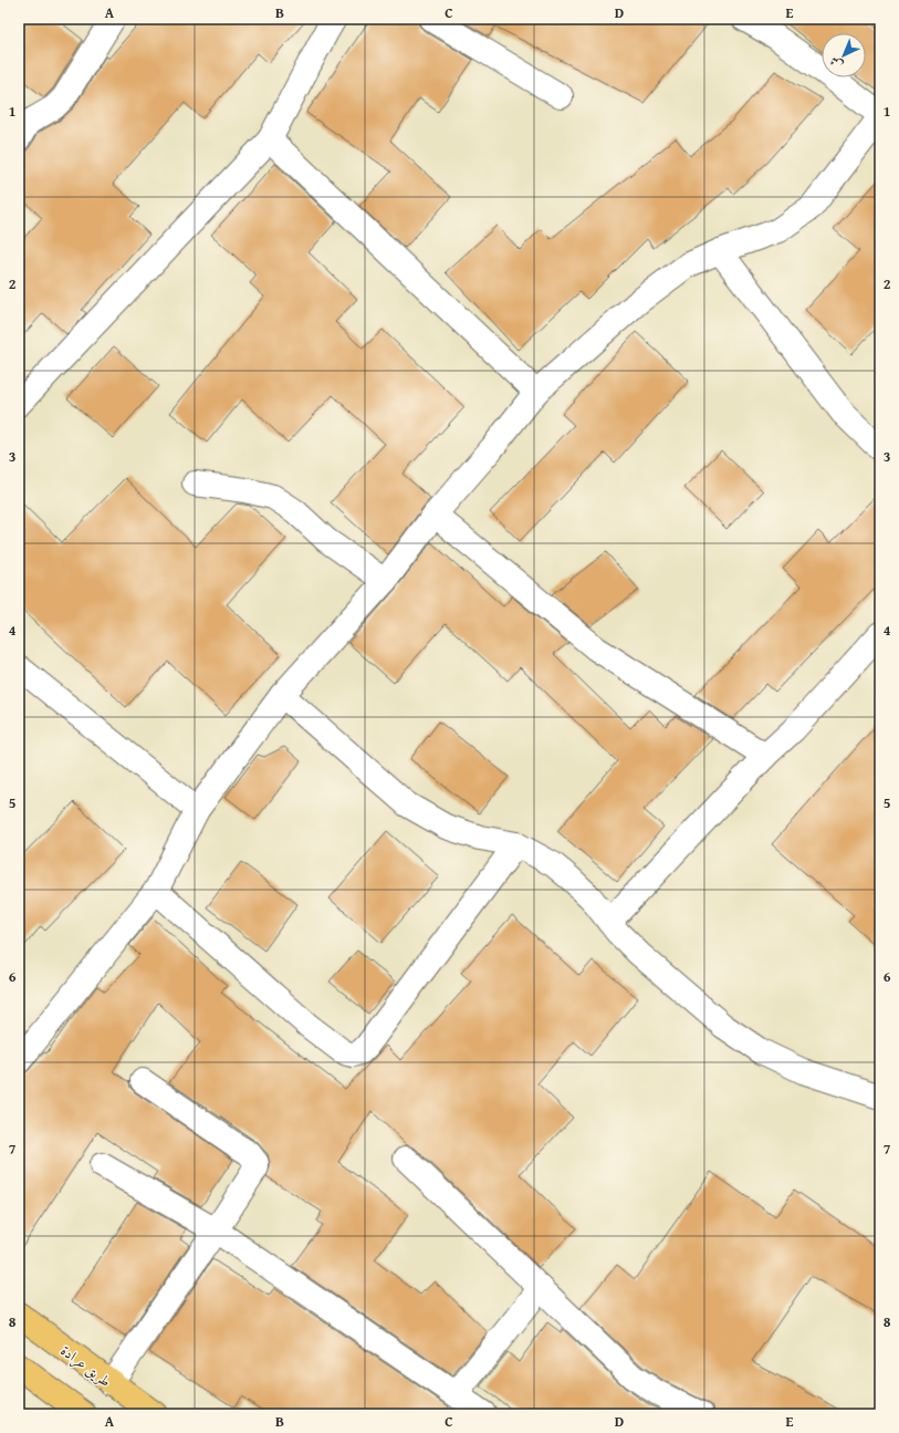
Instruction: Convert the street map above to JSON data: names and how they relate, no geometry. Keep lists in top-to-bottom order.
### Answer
{
  "streets": {
    "main road": ["طريق عرادة"]
  },
  "north": "bottom left",
  "grid": {
    "columns": [
      "A",
      "B",
      "C",
      "D",
      "E"
    ],
    "rows": [
      "1",
      "2",
      "3",
      "4",
      "5",
      "6",
      "7",
      "8"
    ]
  }
}
